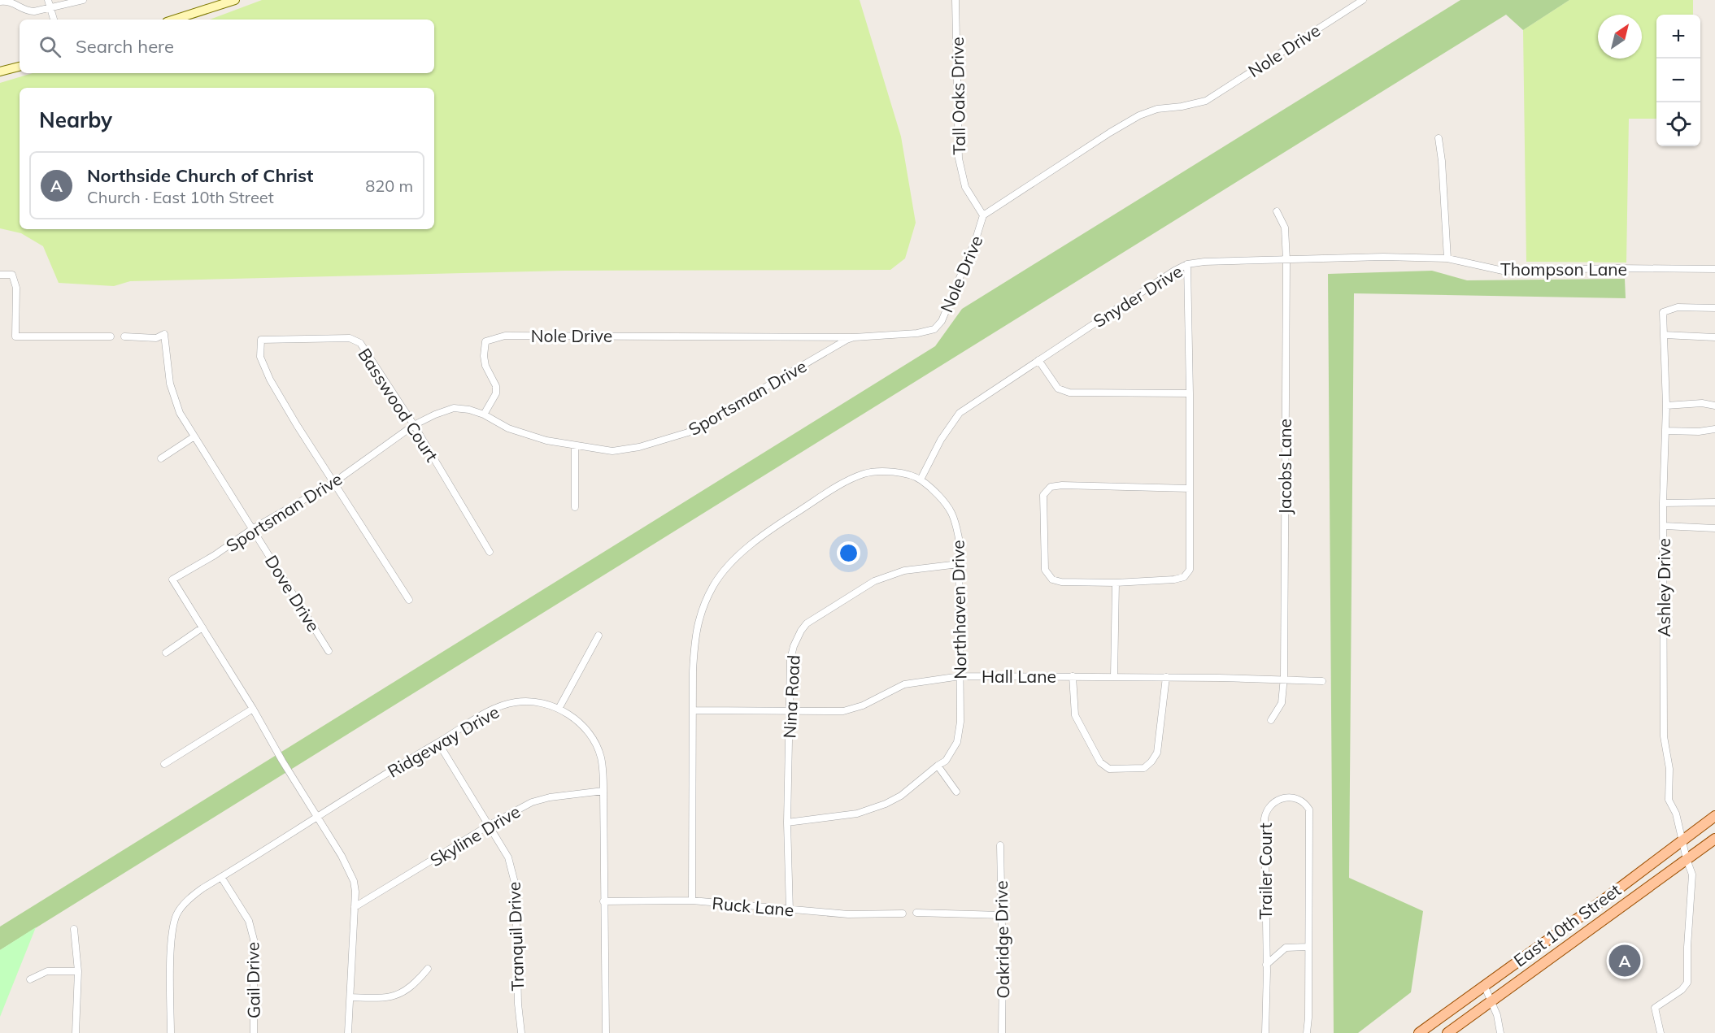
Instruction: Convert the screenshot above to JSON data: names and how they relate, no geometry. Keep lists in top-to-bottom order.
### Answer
{
  "streets": {
    "main road": ["East 10th Street"],
    "street": [
      "Nole Drive",
      "Tall Oaks Drive",
      "Thompson Lane",
      "Snyder Drive",
      "Sportsman Drive",
      "Basswood Court",
      "Jacobs Lane",
      "Ashley Drive",
      "Dove Drive",
      "Northhaven Drive",
      "Hall Lane",
      "Nina Road",
      "Ridgeway Drive",
      "Skyline Drive",
      "Trailer Court",
      "Ruck Lane",
      "Tranquil Drive",
      "Oakridge Drive",
      "Gail Drive"
    ]
  },
  "crossings": [
    ["Nole Drive", "Tall Oaks Drive"],
    ["Nole Drive", "Sportsman Drive"],
    ["Thompson Lane", "Snyder Drive"],
    ["Snyder Drive", "Jacobs Lane"],
    ["Snyder Drive", "Northhaven Drive"],
    ["Sportsman Drive", "Basswood Court"],
    ["Sportsman Drive", "Dove Drive"],
    ["Sportsman Drive", "Ridgeway Drive"],
    ["Sportsman Drive", "Skyline Drive"],
    ["Jacobs Lane", "Hall Lane"],
    ["Ashley Drive", "East 10th Street"],
    ["Northhaven Drive", "Hall Lane"],
    ["Northhaven Drive", "Nina Road"],
    ["Northhaven Drive", "Ruck Lane"],
    ["Hall Lane", "Nina Road"],
    ["Nina Road", "Ruck Lane"],
    ["Ridgeway Drive", "Skyline Drive"],
    ["Ridgeway Drive", "Ruck Lane"],
    ["Ridgeway Drive", "Tranquil Drive"],
    ["Ridgeway Drive", "Gail Drive"],
    ["Skyline Drive", "Tranquil Drive"]
  ],
  "north": "top right",
  "page": {
    "map_buttons": ["+", "−"],
    "search": "Search here",
    "heading": "Nearby",
    "list": [
      {
        "mark": "A",
        "name": "Northside Church of Christ",
        "note": "Church · East 10th Street",
        "value": "820 m"
      }
    ],
    "pins": "A"
  }
}
